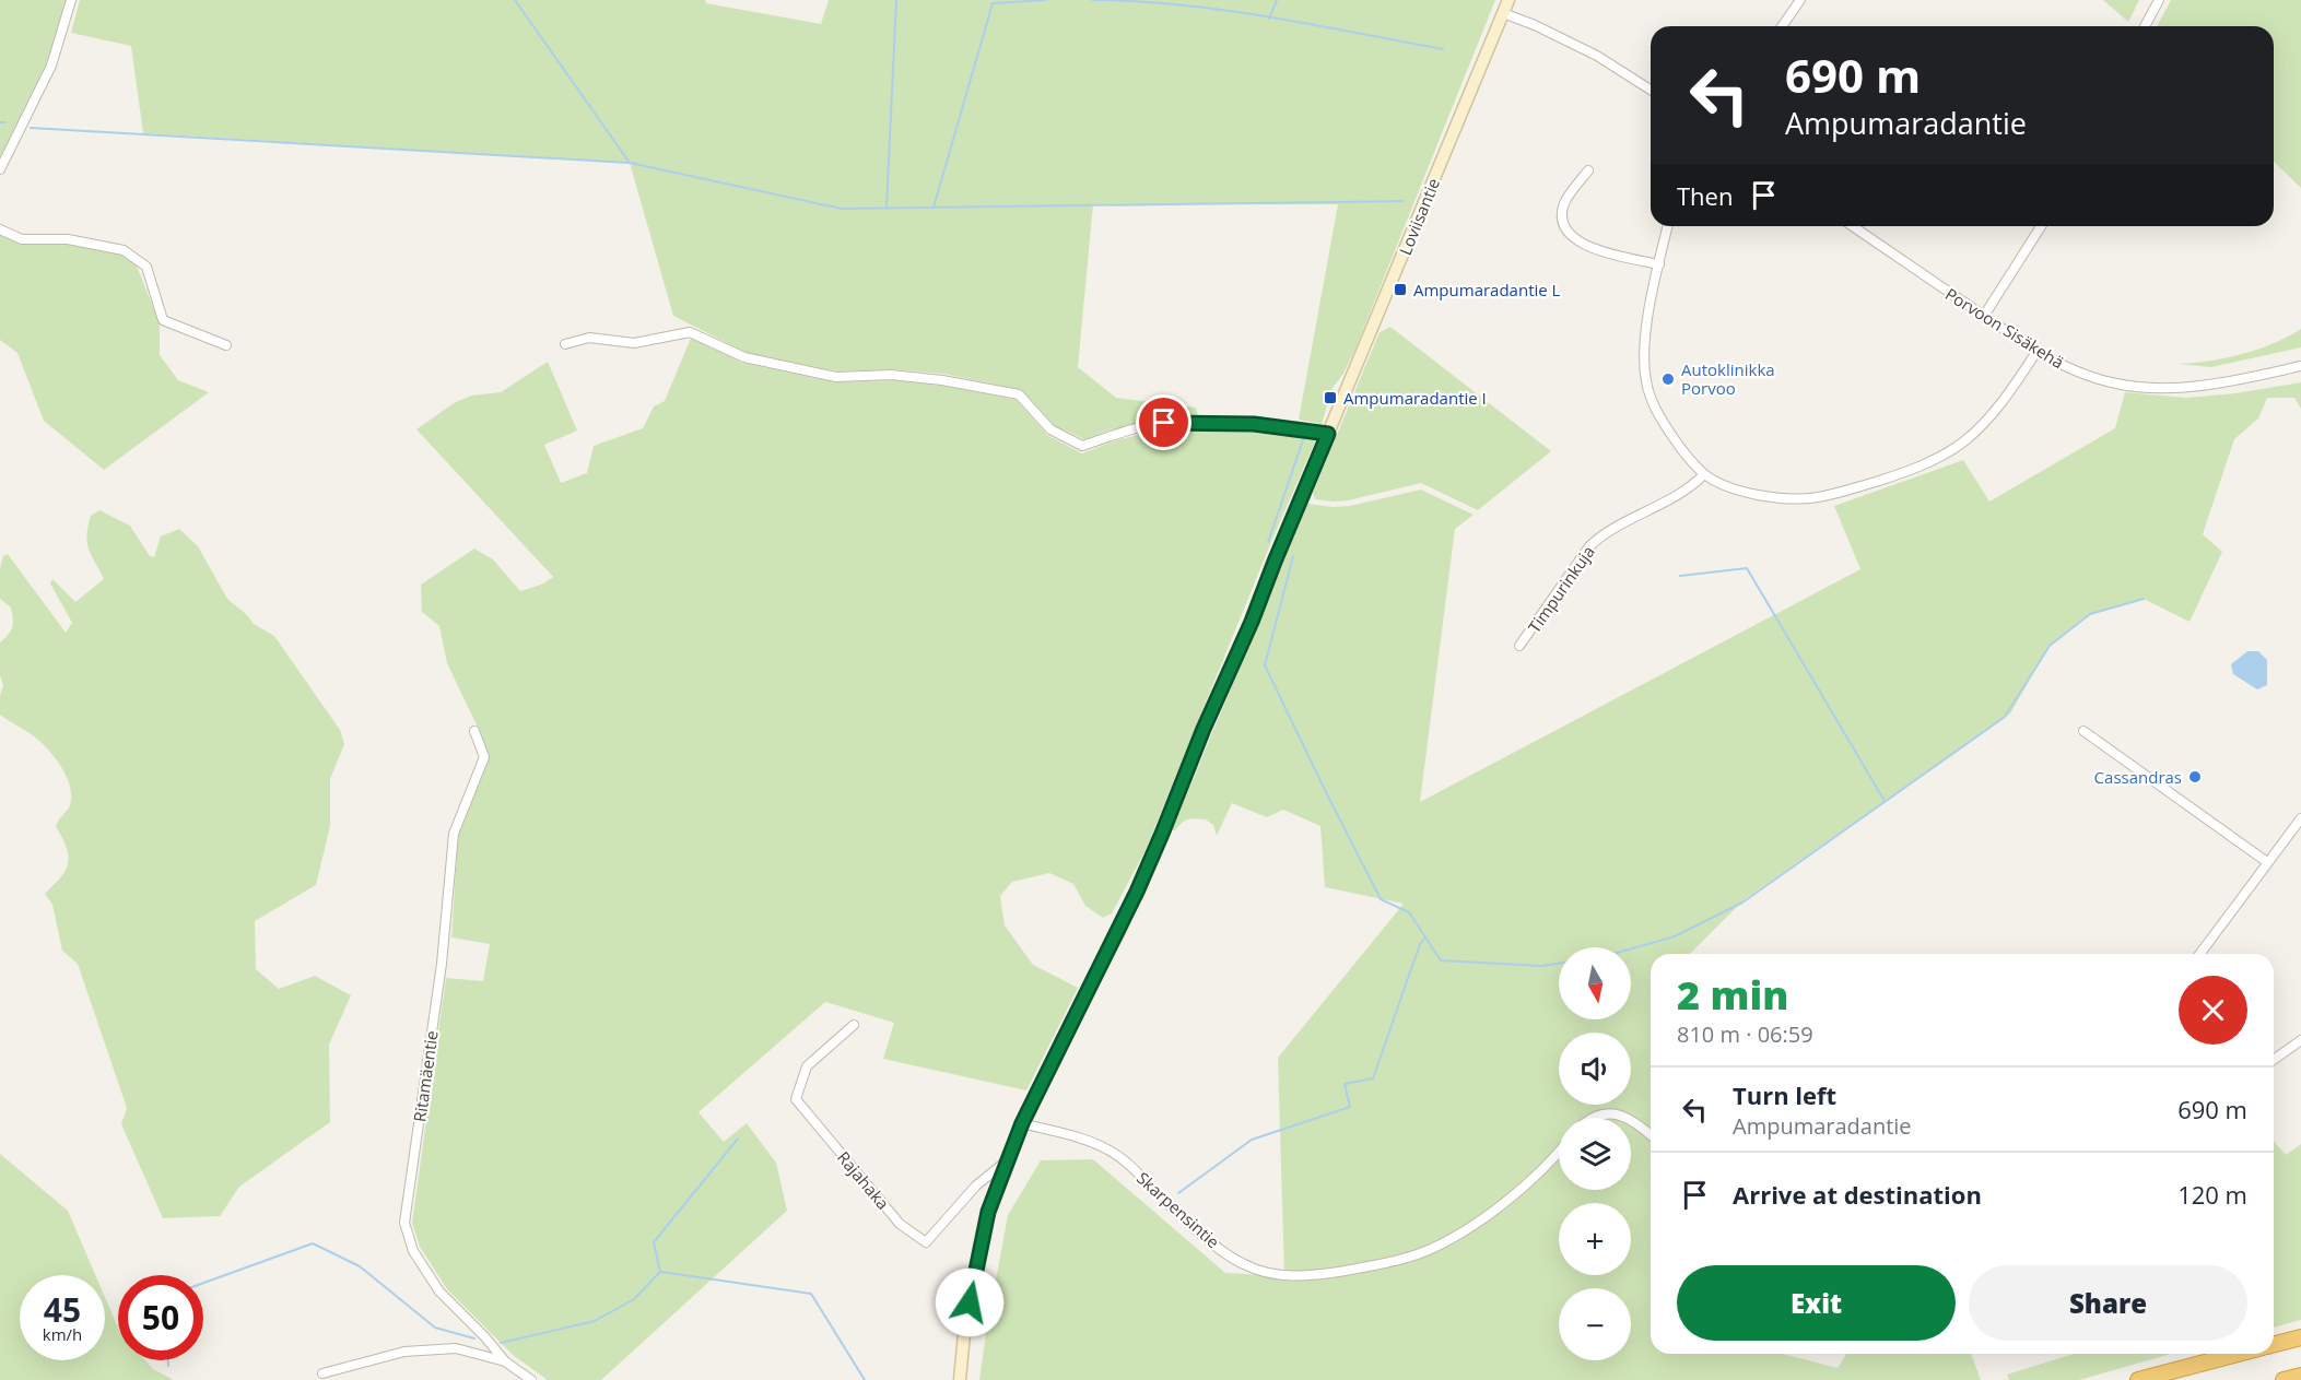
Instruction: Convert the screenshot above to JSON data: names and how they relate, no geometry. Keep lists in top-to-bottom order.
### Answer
{
  "streets": {
    "main road": ["Loviisantie"],
    "street": [
      "Porvoon Sisäkehä",
      "Timpurinkuja",
      "Ritamäentie",
      "Rajahaka",
      "Skarpensintie"
    ]
  },
  "crossings": [
    ["Loviisantie", "Rajahaka"],
    ["Loviisantie", "Skarpensintie"]
  ],
  "places": {
    "transit": ["Ampumaradantie L", "Ampumaradantie I"],
    "other": ["Autoklinikka Porvoo", "Cassandras"]
  },
  "north": "bottom",
  "page": {
    "turn": ["690 m", "Ampumaradantie"],
    "then": "Then",
    "map_buttons": ["+", "−"],
    "heading": ["2 min", "810 m · 06:59"],
    "list": [
      {
        "name": "Turn left",
        "note": "Ampumaradantie",
        "value": "690 m"
      },
      {
        "name": "Arrive at destination",
        "value": "120 m"
      }
    ],
    "buttons": ["Exit", "Share"],
    "speed": "45 km/h",
    "limit": "50"
  }
}
